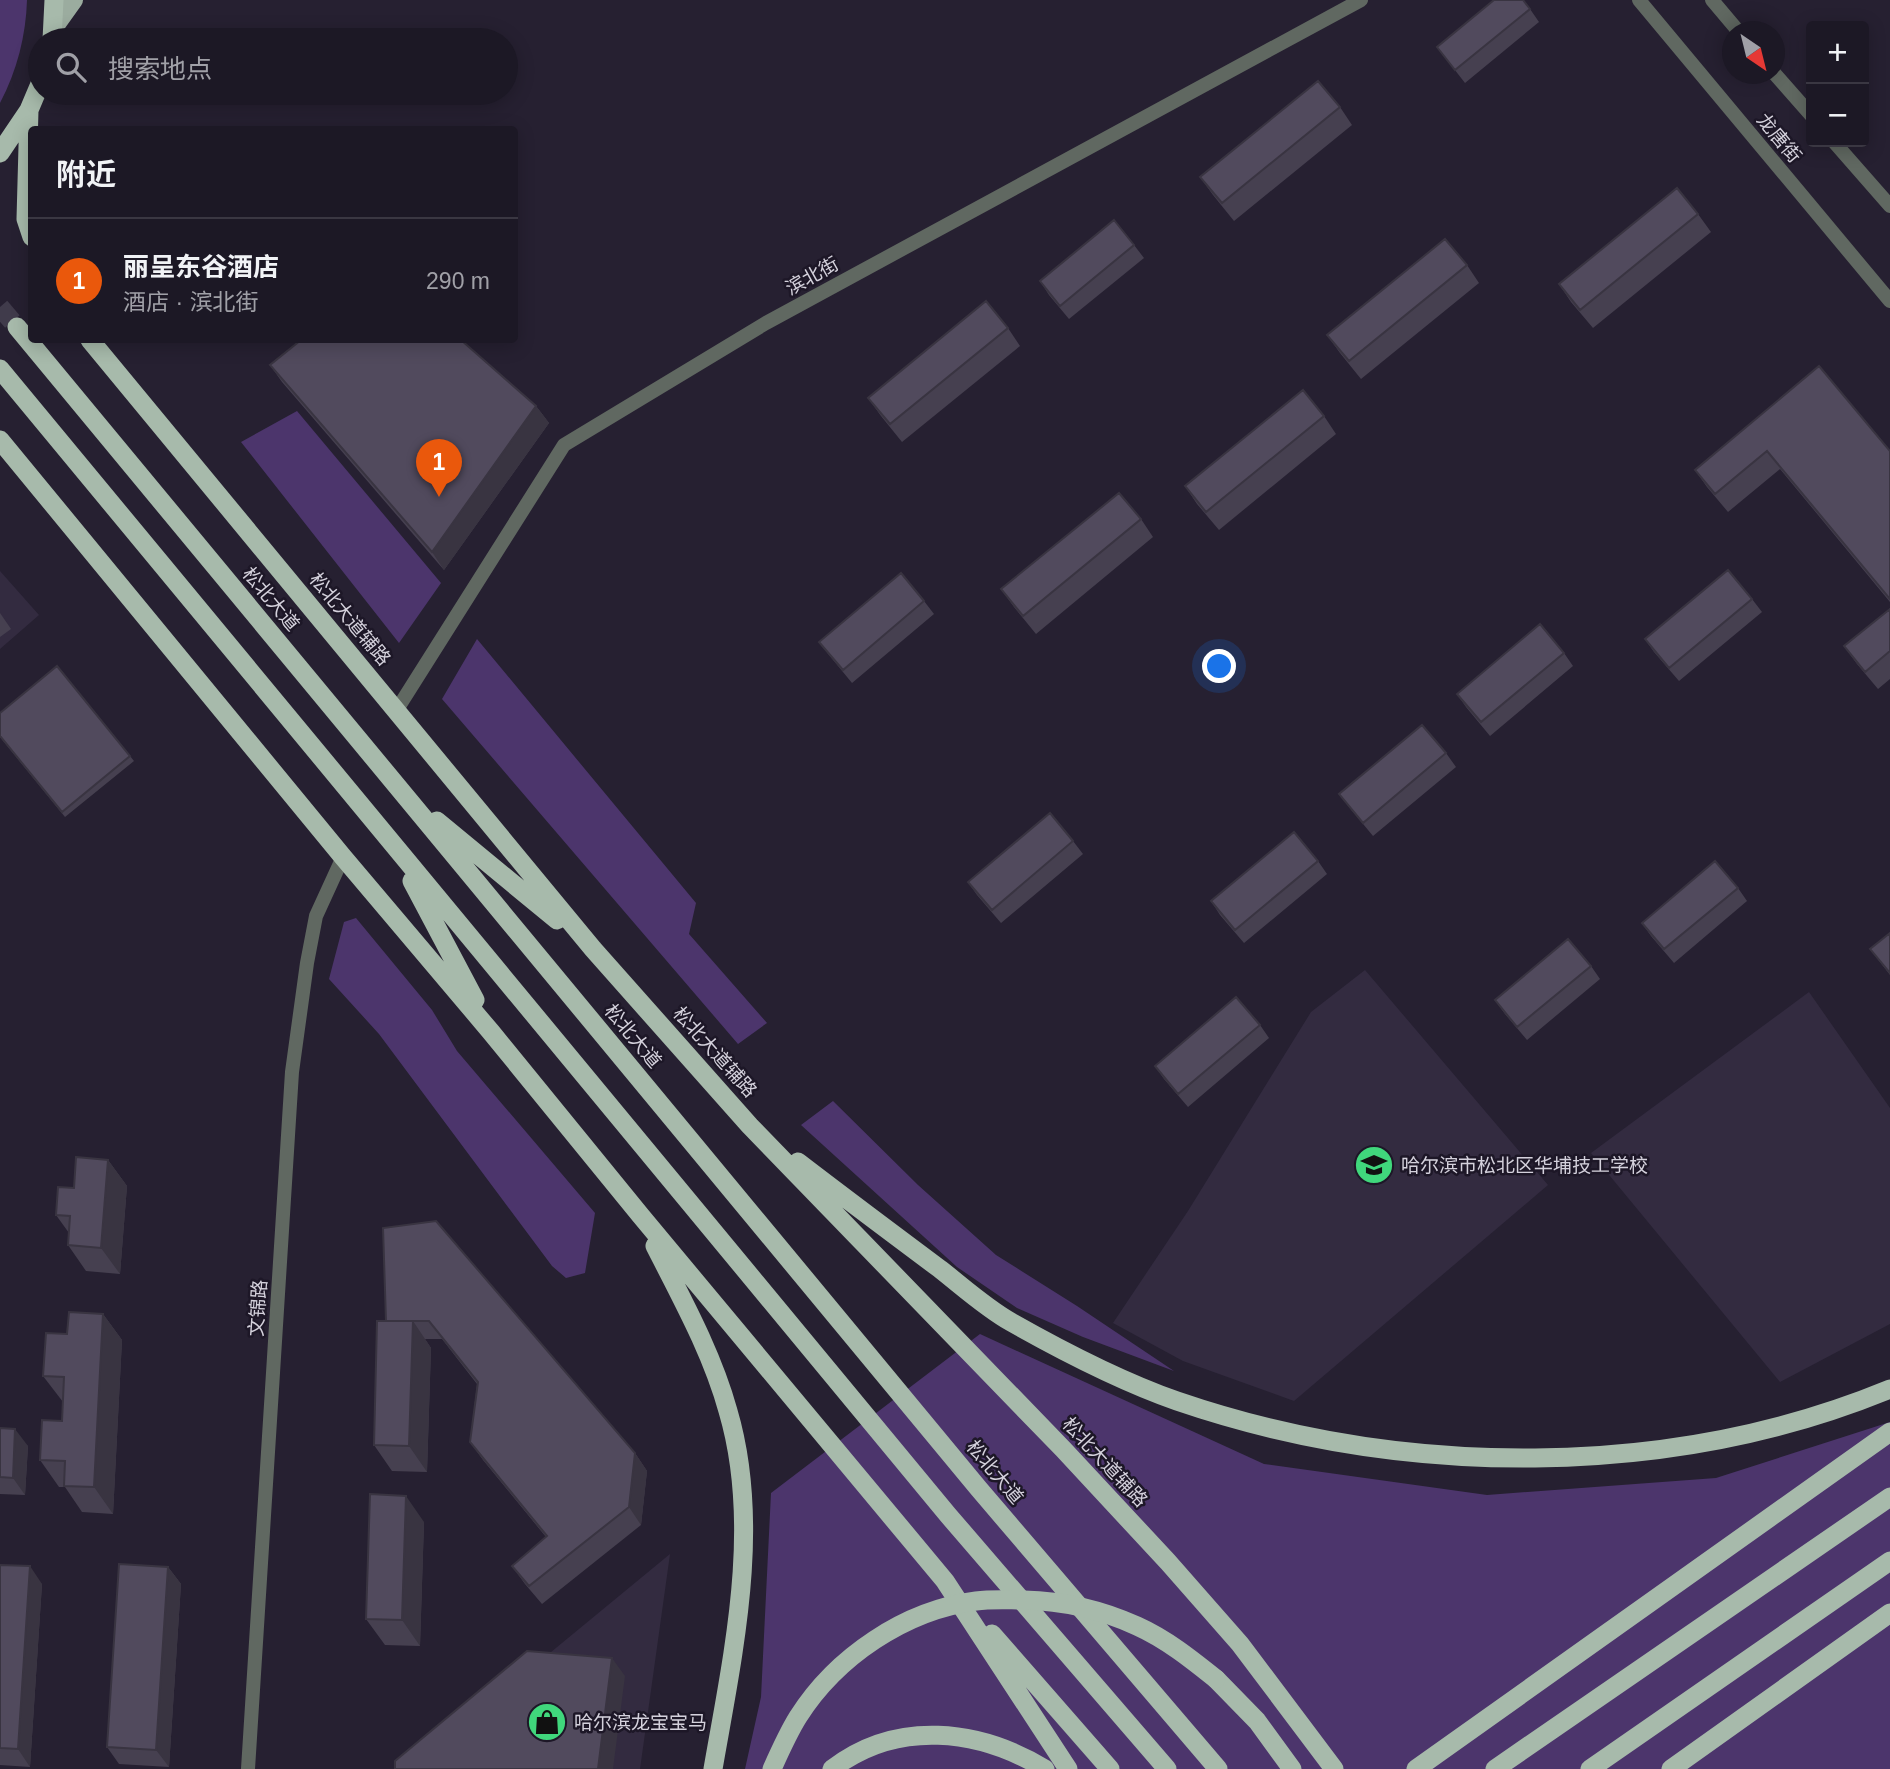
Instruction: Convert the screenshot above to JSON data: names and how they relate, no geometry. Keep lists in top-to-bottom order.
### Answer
{
  "streets": {
    "highway": ["松北大道", "松北大道辅路"],
    "street": ["龙唐街", "滨北街", "文锦路"]
  },
  "crossings": [
    ["滨北街", "松北大道辅路"]
  ],
  "places": {
    "school or university": ["哈尔滨市松北区华埔技工学校"],
    "shop": ["哈尔滨龙宝宝马"]
  },
  "north": "bottom right",
  "page": {
    "map_buttons": ["+", "−"],
    "search": "搜索地点",
    "heading": "附近",
    "list": [
      {
        "mark": "1",
        "name": "丽呈东谷酒店",
        "note": "酒店 · 滨北街",
        "value": "290 m"
      }
    ],
    "pins": "1"
  }
}
